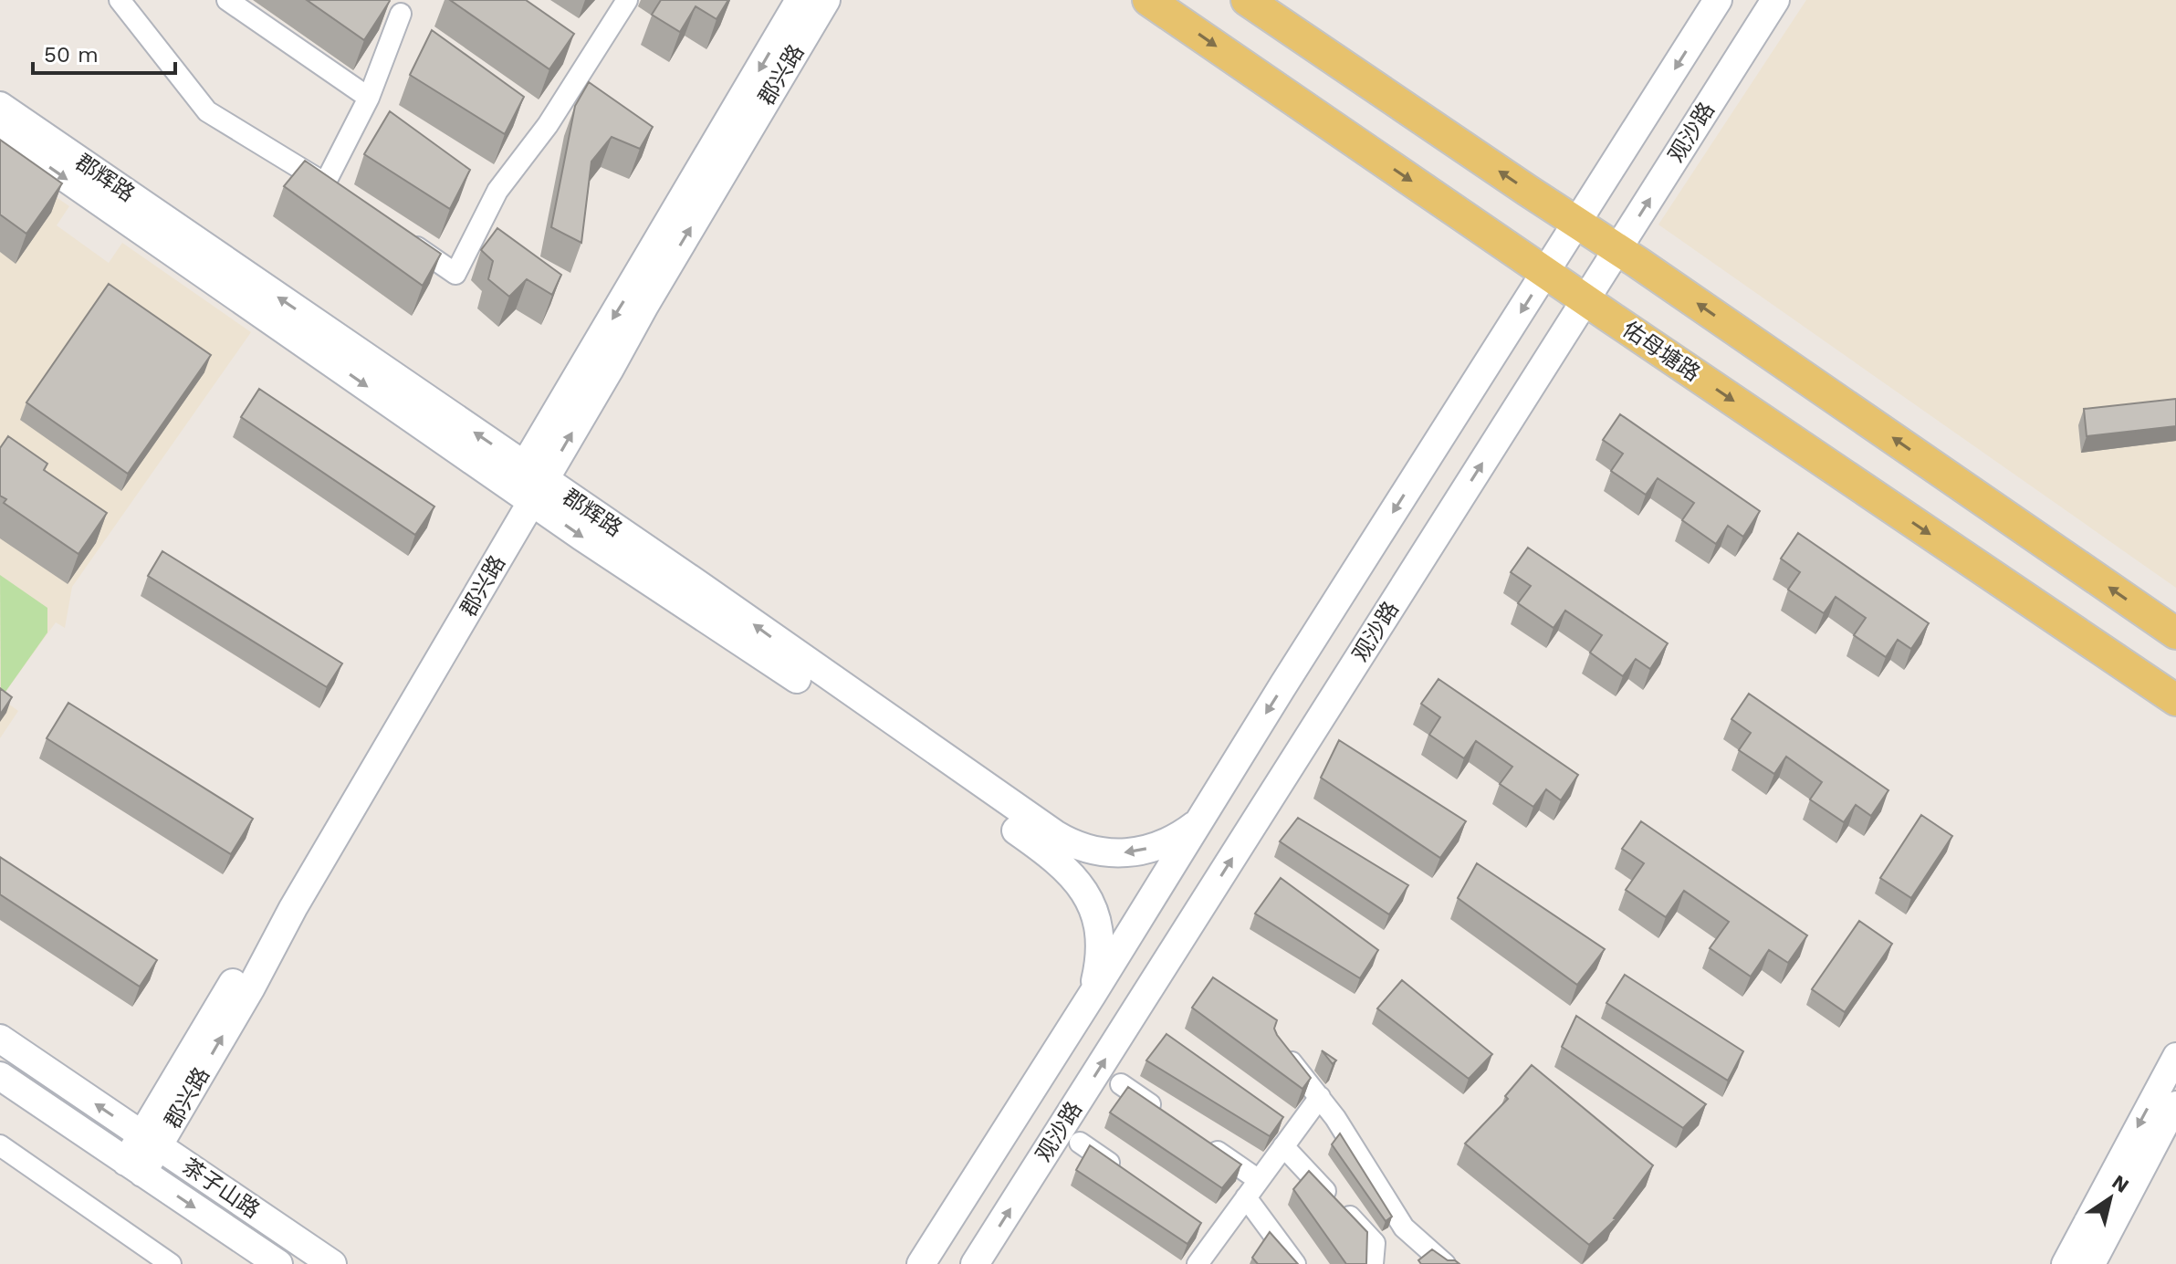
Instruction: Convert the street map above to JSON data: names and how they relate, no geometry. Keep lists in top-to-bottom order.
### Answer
{
  "streets": {
    "main road": [
      "郡兴路",
      "观沙路",
      "郡辉路",
      "佑母塘路",
      "茶子山路"
    ]
  },
  "crossings": [
    ["郡兴路", "郡辉路"],
    ["郡兴路", "茶子山路"],
    ["观沙路", "郡辉路"],
    ["观沙路", "佑母塘路"]
  ],
  "scale_bar": "50 m",
  "north": "top right"
}
